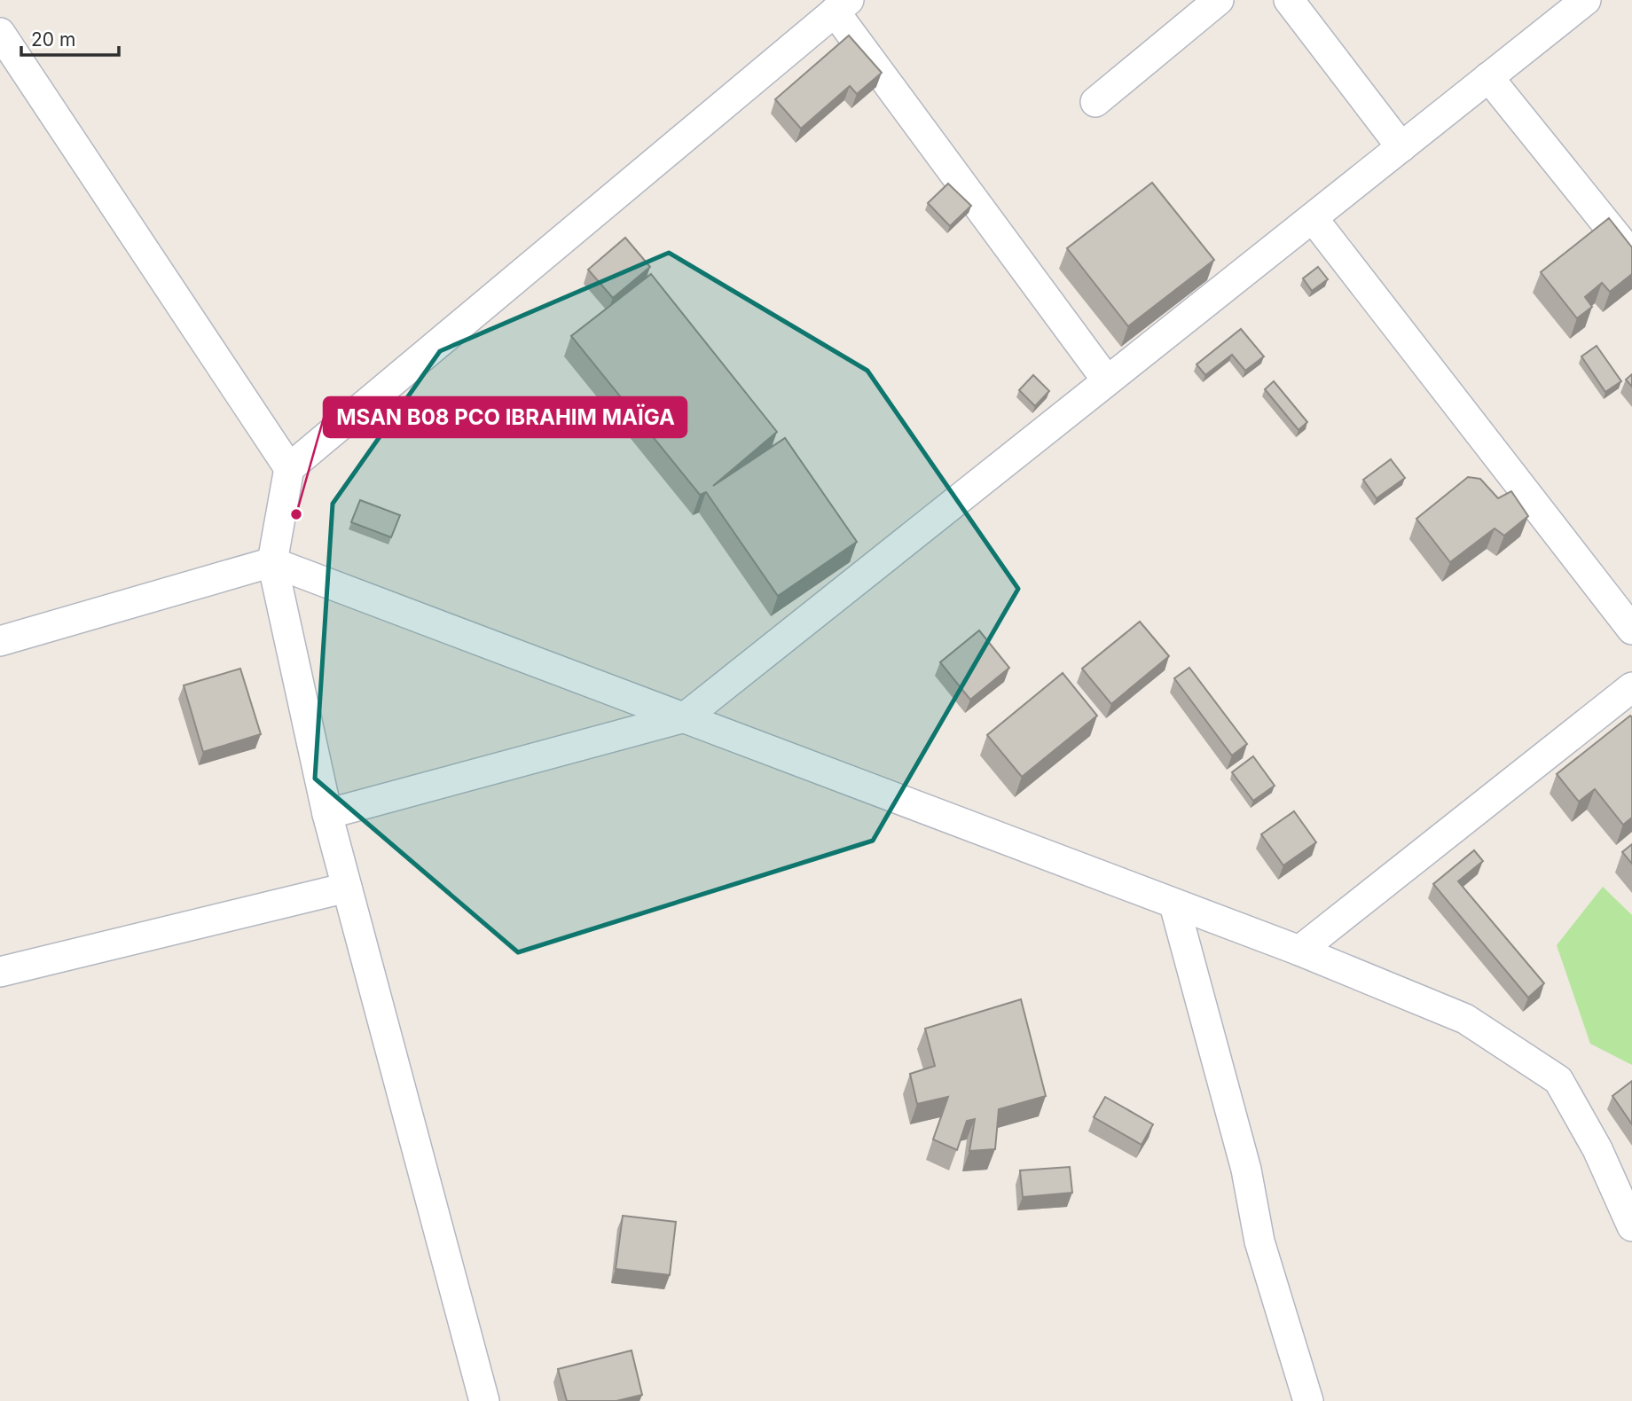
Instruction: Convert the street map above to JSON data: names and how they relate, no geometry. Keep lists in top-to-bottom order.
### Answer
{
  "places": ["MSAN B08 PCO IBRAHIM MAÏGA"],
  "scale_bar": "20 m"
}
